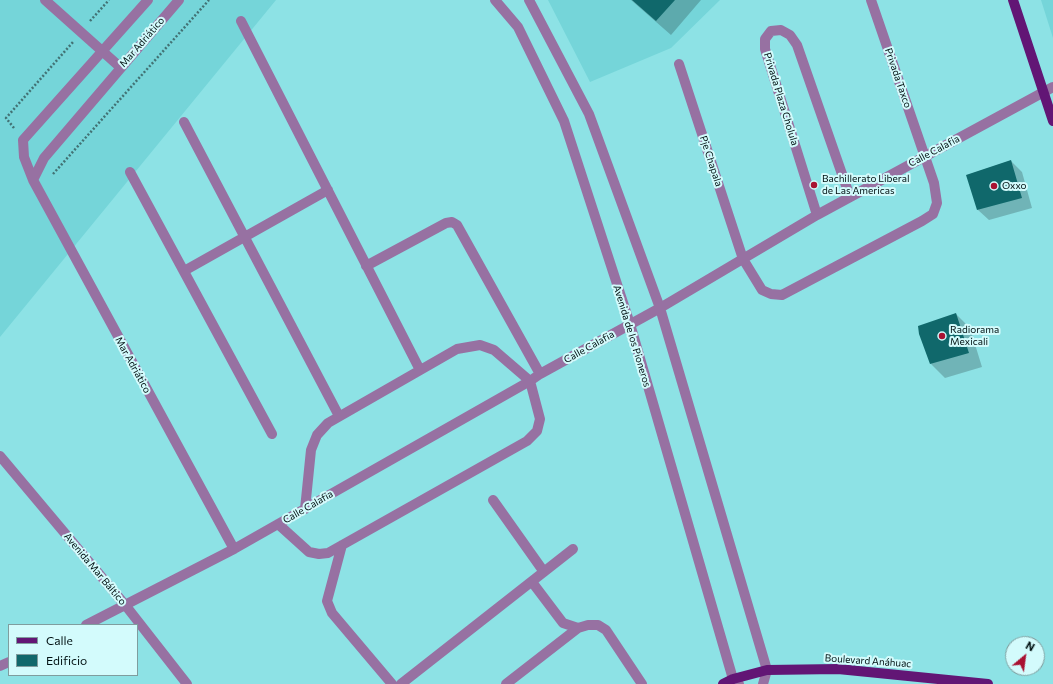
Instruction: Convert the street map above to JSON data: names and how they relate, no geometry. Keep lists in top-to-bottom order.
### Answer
{
  "streets": {
    "main road": ["Boulevard Anáhuac"],
    "street": [
      "Mar Adriático",
      "Privada Taxco",
      "Privada Plaza Cholula",
      "Calle Calafia",
      "Pje Chapala",
      "Avenida de los Pioneros",
      "Avenida Mar Báltico"
    ]
  },
  "crossings": [
    ["Mar Adriático", "Calle Calafia"],
    ["Privada Taxco", "Calle Calafia"],
    ["Privada Taxco", "Pje Chapala"],
    ["Privada Plaza Cholula", "Calle Calafia"],
    ["Calle Calafia", "Pje Chapala"],
    ["Calle Calafia", "Avenida de los Pioneros"],
    ["Calle Calafia", "Avenida Mar Báltico"],
    ["Avenida de los Pioneros", "Boulevard Anáhuac"]
  ],
  "places": ["Bachillerato Liberal de Las Americas", "Oxxo", "Radiorama Mexicali"],
  "legend": ["Calle", "Edificio"],
  "north": "top right"
}
